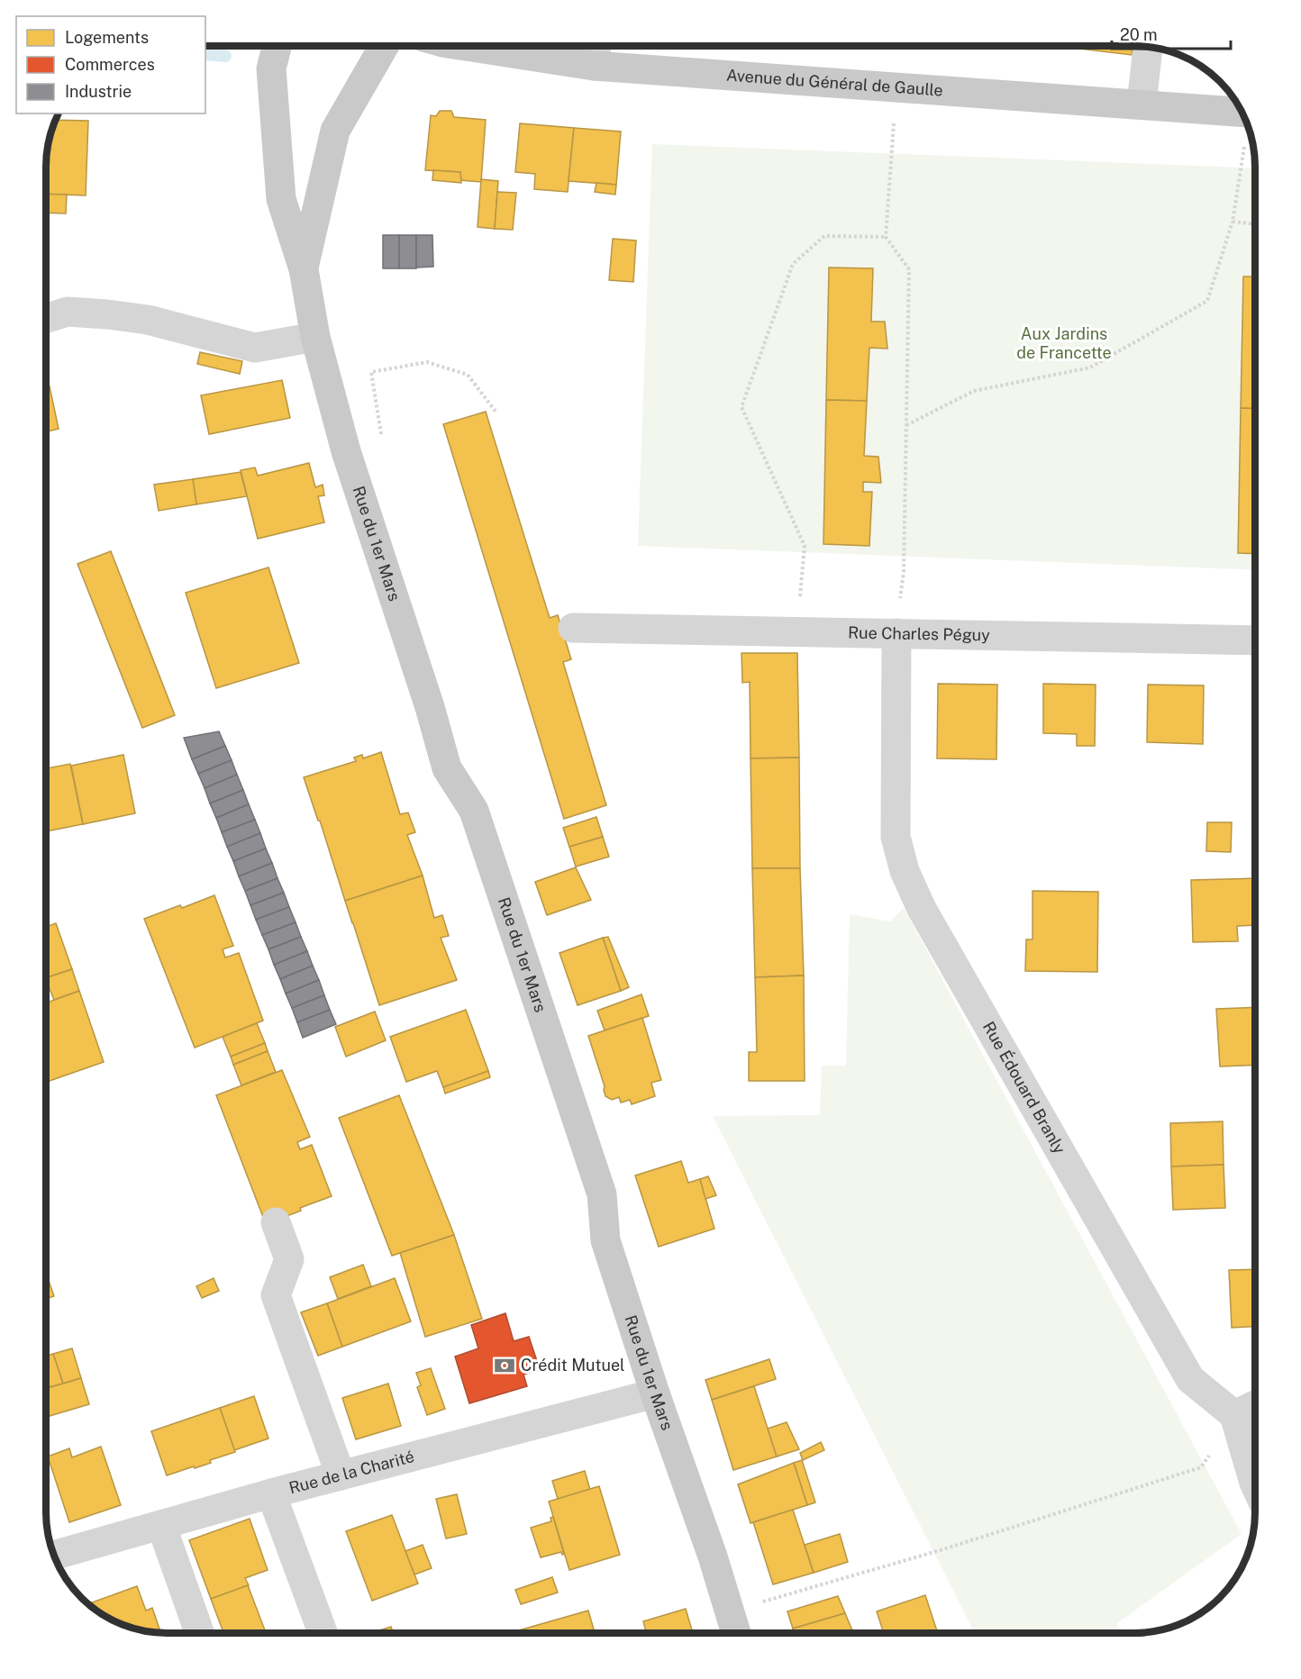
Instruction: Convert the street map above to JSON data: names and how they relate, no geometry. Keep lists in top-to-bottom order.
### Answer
{
  "streets": {
    "main road": ["Avenue du Général de Gaulle", "Rue du 1er Mars"],
    "street": ["Rue Charles Péguy", "Rue Édouard Branly", "Rue de la Charité"]
  },
  "crossings": [
    ["Rue du 1er Mars", "Rue de la Charité"],
    ["Rue Charles Péguy", "Rue Édouard Branly"]
  ],
  "parks": ["Aux Jardins de Francette"],
  "places": {
    "bank": ["Crédit Mutuel"]
  },
  "legend": ["Logements", "Commerces", "Industrie"],
  "scale_bar": "20 m"
}
